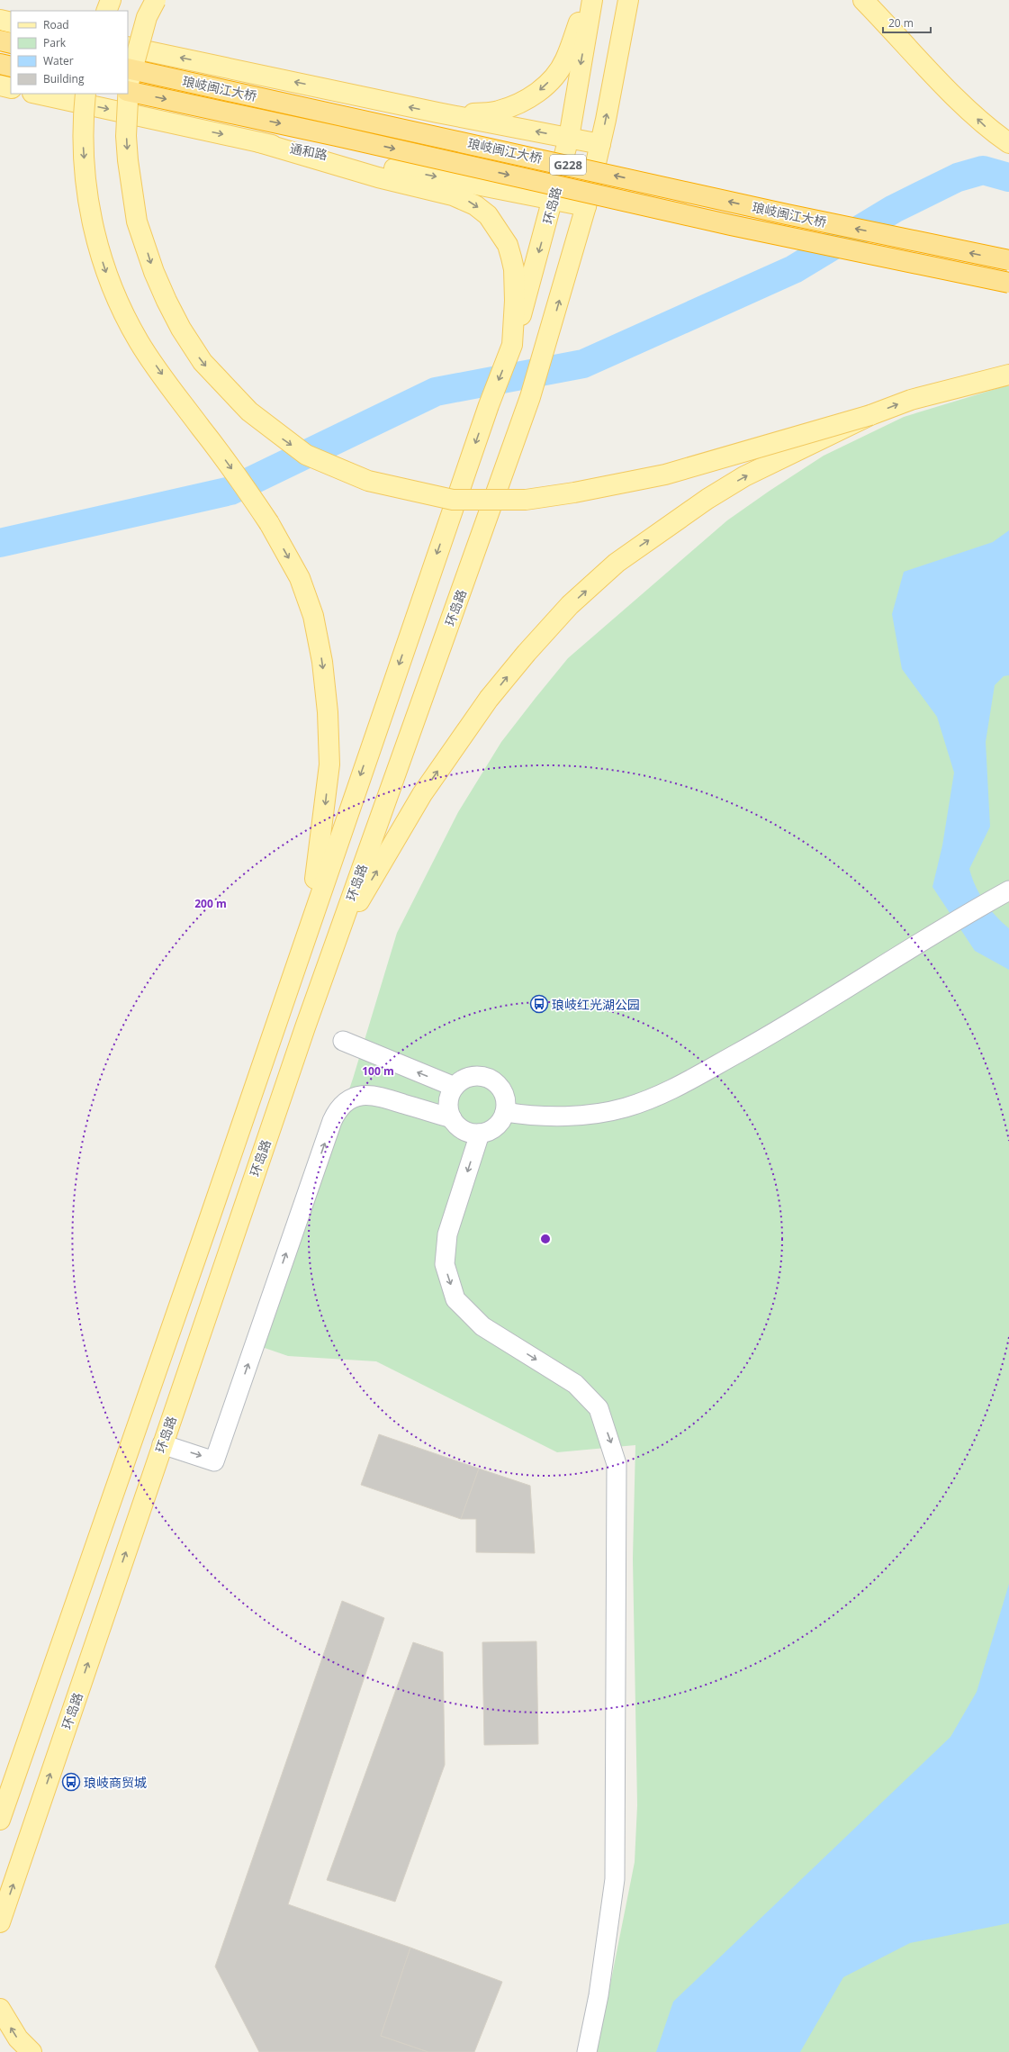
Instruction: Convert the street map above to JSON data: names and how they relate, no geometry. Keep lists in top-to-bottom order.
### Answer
{
  "streets": {
    "highway": ["琅岐闽江大桥", "G228"],
    "main road": ["通和路", "环岛路"]
  },
  "crossings": [
    ["通和路", "环岛路"]
  ],
  "places": {
    "bus stop": ["琅岐红光湖公园", "琅岐商贸城"]
  },
  "legend": [
    "Road",
    "Park",
    "Water",
    "Building"
  ],
  "scale_bar": "20 m",
  "rings": ["200 m", "100 m"]
}
